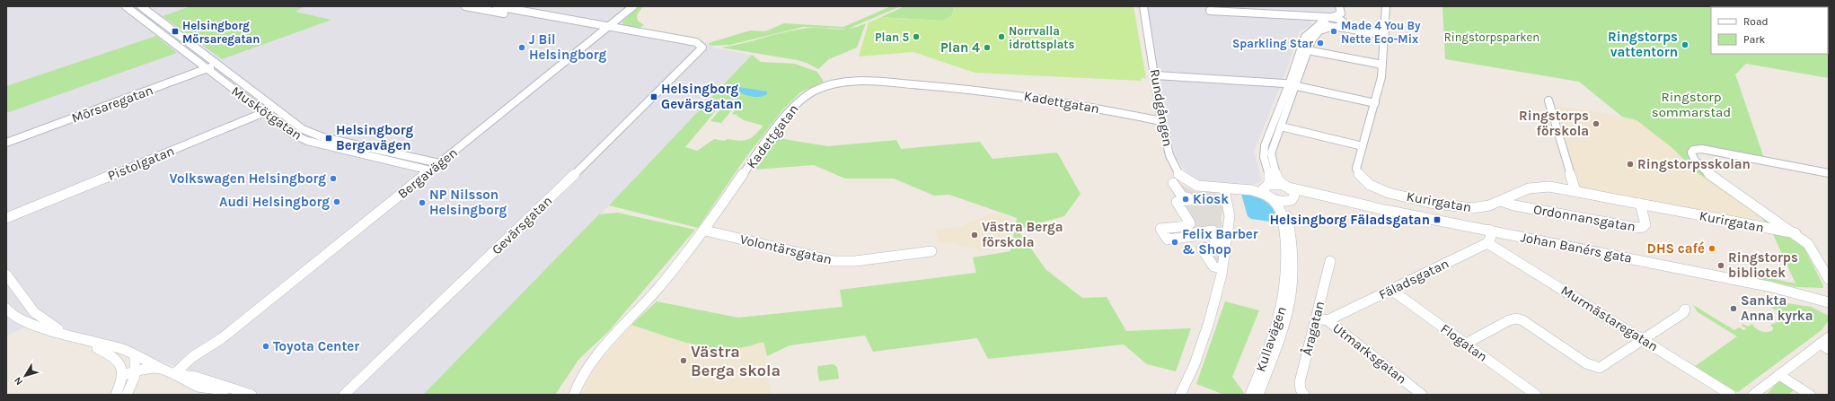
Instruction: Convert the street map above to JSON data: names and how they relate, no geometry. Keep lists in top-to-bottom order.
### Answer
{
  "streets": {
    "street": [
      "Kadettgatan",
      "Mörsaregatan",
      "Rundgången",
      "Muskötgatan",
      "Pistolgatan",
      "Bergavägen",
      "Kurirgatan",
      "Ordonnansgatan",
      "Gevärsgatan",
      "Johan Banérs gata",
      "Volontärsgatan",
      "Fäladsgatan",
      "Murmästaregatan",
      "Åragatan",
      "Kullavägen",
      "Flogatan",
      "Utmarksgatan"
    ]
  },
  "crossings": [
    ["Kadettgatan", "Rundgången"],
    ["Kadettgatan", "Volontärsgatan"],
    ["Mörsaregatan", "Muskötgatan"],
    ["Rundgången", "Johan Banérs gata"],
    ["Rundgången", "Kullavägen"],
    ["Muskötgatan", "Pistolgatan"],
    ["Muskötgatan", "Bergavägen"],
    ["Bergavägen", "Gevärsgatan"],
    ["Kurirgatan", "Ordonnansgatan"],
    ["Johan Banérs gata", "Kullavägen"],
    ["Fäladsgatan", "Murmästaregatan"],
    ["Fäladsgatan", "Flogatan"],
    ["Fäladsgatan", "Utmarksgatan"],
    ["Åragatan", "Utmarksgatan"]
  ],
  "parks": ["Ringstorpsparken", "Ringstorp sommarstad"],
  "places": {
    "transit": [
      "Helsingborg Mörsaregatan",
      "Helsingborg Gevärsgatan",
      "Helsingborg Bergavägen",
      "Helsingborg Fäladsgatan"
    ],
    "other": [
      "Made 4 You By Nette Eco-Mix",
      "Plan 5",
      "Norrvalla idrottsplats",
      "Sparkling Star",
      "Ringstorps vattentorn",
      "J Bil Helsingborg",
      "Plan 4",
      "Ringstorps förskola",
      "Ringstorpsskolan",
      "Volkswagen Helsingborg",
      "Kiosk",
      "Audi Helsingborg",
      "NP Nilsson Helsingborg",
      "Västra Berga förskola",
      "Felix Barber & Shop",
      "DHS café",
      "Ringstorps bibliotek",
      "Sankta Anna kyrka",
      "Toyota Center",
      "Västra Berga skola"
    ]
  },
  "legend": ["Road", "Park"],
  "north": "bottom left"
}
